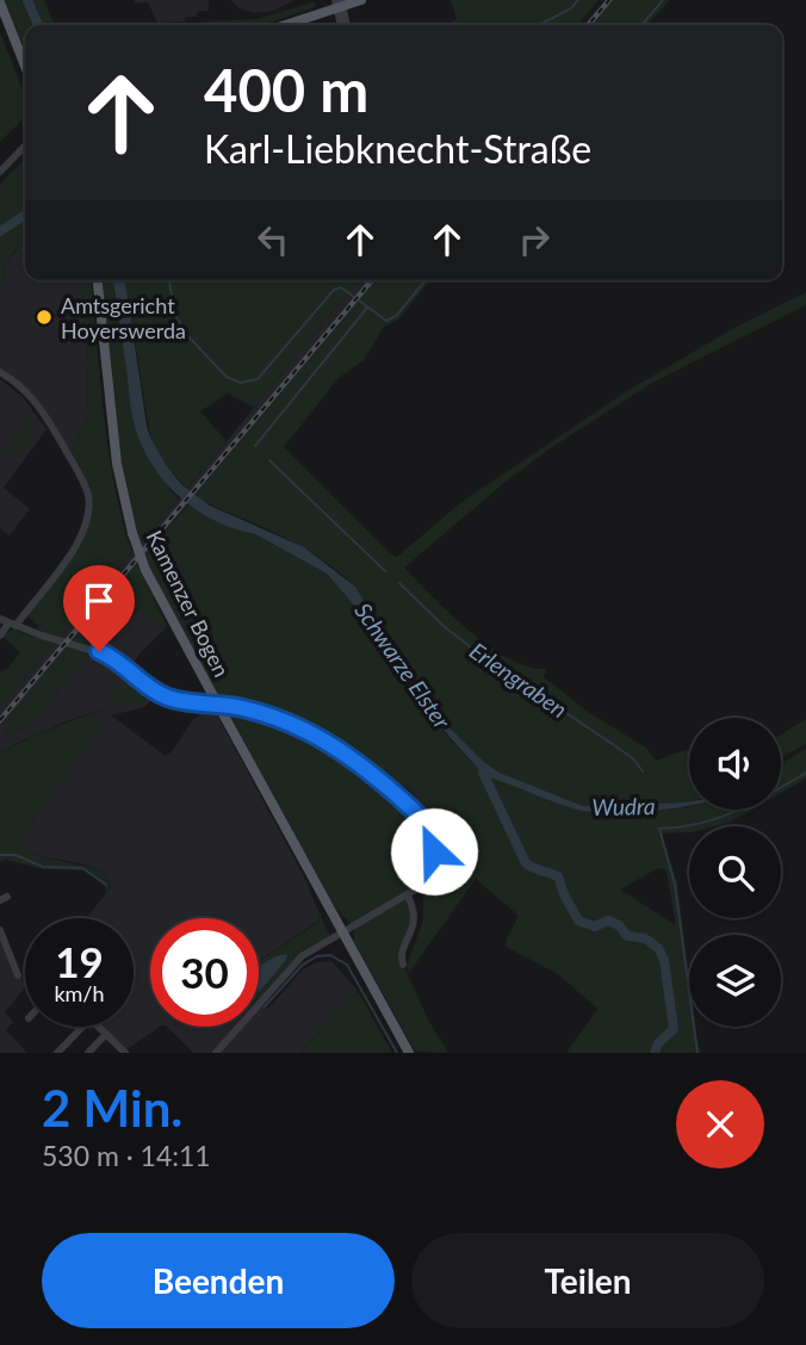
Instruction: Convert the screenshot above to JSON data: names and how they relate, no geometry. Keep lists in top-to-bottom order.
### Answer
{
  "streets": {
    "main road": ["Kamenzer Bogen"]
  },
  "water": ["Schwarze Elster", "Erlengraben", "Wudra"],
  "places": ["Amtsgericht Hoyerswerda"],
  "page": {
    "turn": ["400 m", "Karl-Liebknecht-Straße"],
    "speed": "19 km/h",
    "limit": "30",
    "heading": ["2 Min.", "530 m · 14:11"],
    "buttons": ["Beenden", "Teilen"]
  }
}
